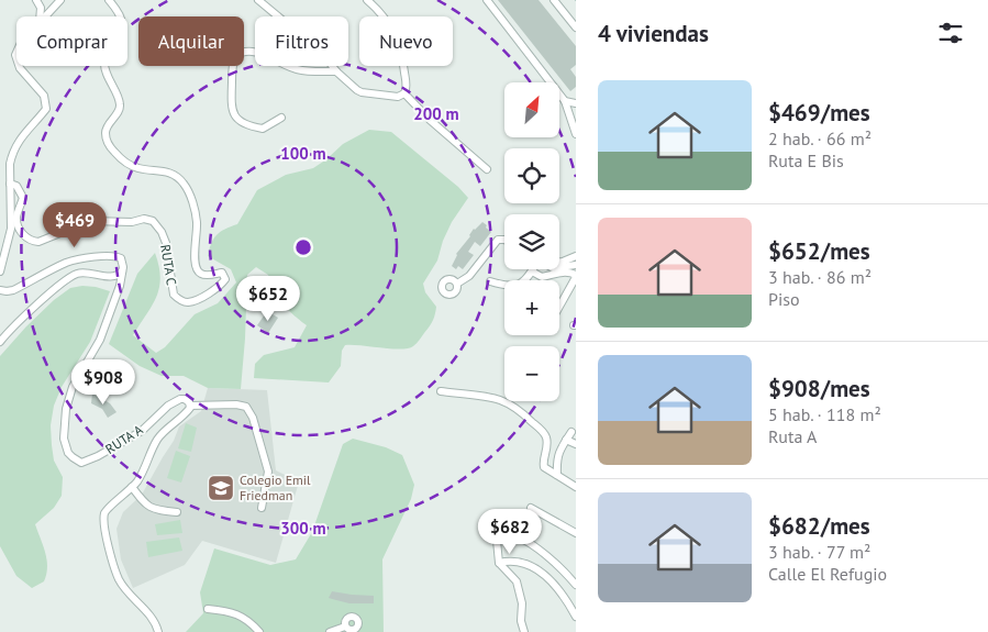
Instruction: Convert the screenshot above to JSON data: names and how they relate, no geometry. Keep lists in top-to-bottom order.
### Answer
{
  "streets": {
    "street": ["RUTA C", "RUTA A"]
  },
  "places": {
    "school or university": ["Colegio Emil Friedman"]
  },
  "north": "top right",
  "page": {
    "heading": "4 viviendas",
    "chip": [
      "Comprar",
      "Alquilar",
      "Filtros",
      "Nuevo"
    ],
    "list": [
      {
        "name": "$469/mes",
        "note": "2 hab. · 66 m² · Ruta E Bis"
      },
      {
        "name": "$652/mes",
        "note": "3 hab. · 86 m² · Piso"
      },
      {
        "name": "$908/mes",
        "note": "5 hab. · 118 m² · Ruta A"
      },
      {
        "name": "$682/mes",
        "note": "3 hab. · 77 m² · Calle El Refugio"
      }
    ],
    "map_buttons": ["+", "−"],
    "price": [
      "$469",
      "$652",
      "$908",
      "$682"
    ]
  },
  "rings": ["200 m", "100 m", "300 m"]
}
